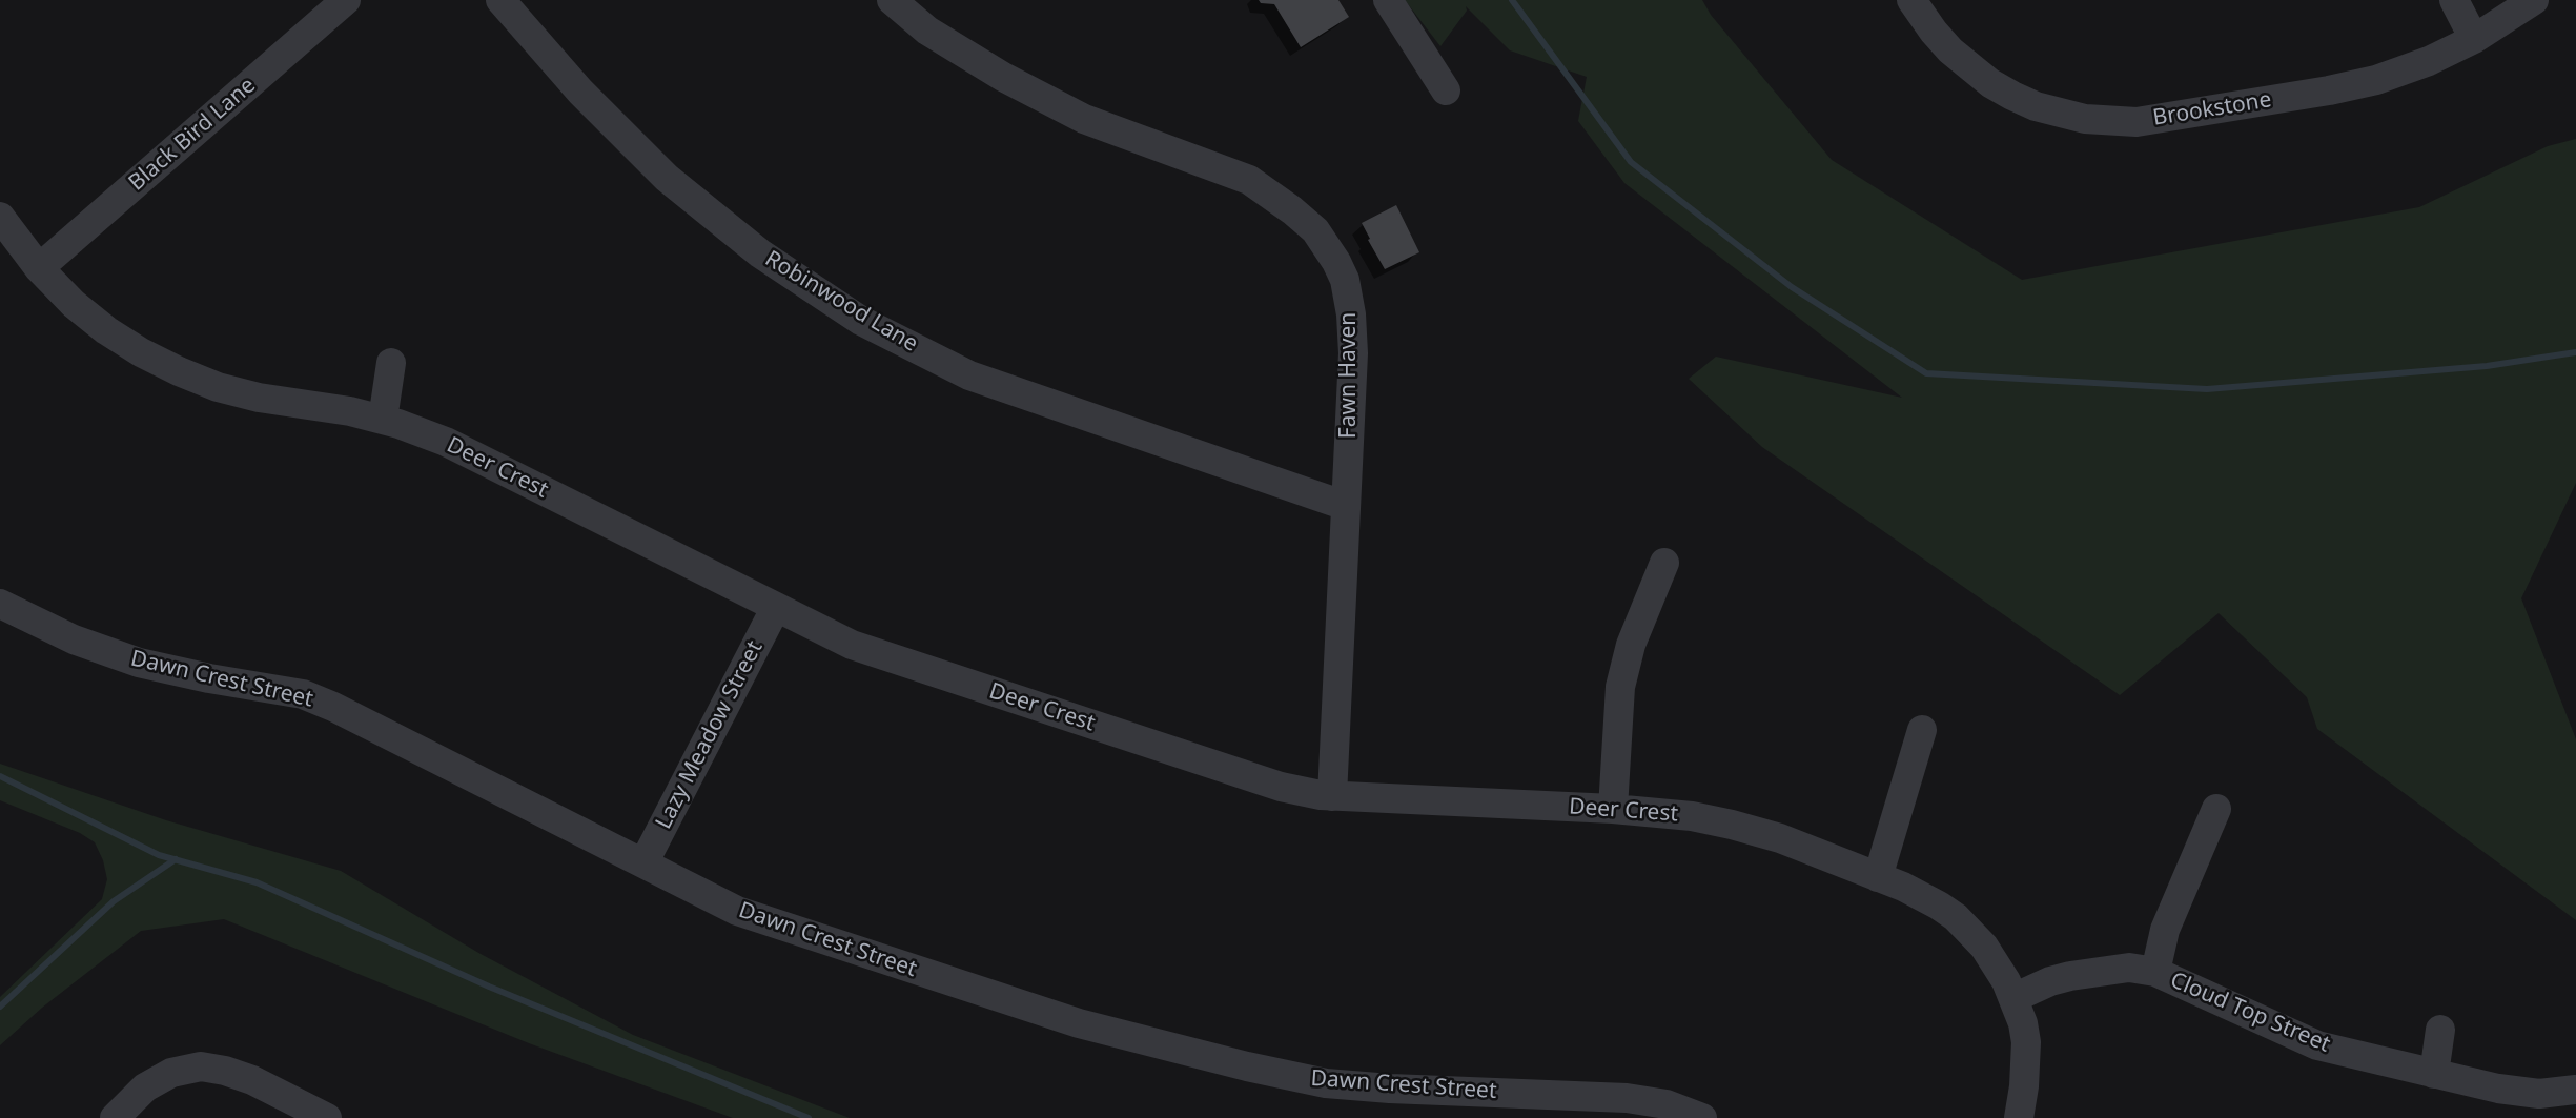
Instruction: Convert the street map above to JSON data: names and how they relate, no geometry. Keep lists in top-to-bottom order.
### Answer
{
  "streets": {
    "street": [
      "Brookstone",
      "Black Bird Lane",
      "Robinwood Lane",
      "Fawn Haven",
      "Deer Crest",
      "Dawn Crest Street",
      "Lazy Meadow Street",
      "Cloud Top Street"
    ]
  },
  "crossings": [
    ["Black Bird Lane", "Deer Crest"],
    ["Robinwood Lane", "Fawn Haven"],
    ["Fawn Haven", "Deer Crest"],
    ["Deer Crest", "Lazy Meadow Street"],
    ["Deer Crest", "Cloud Top Street"],
    ["Dawn Crest Street", "Lazy Meadow Street"]
  ]
}
